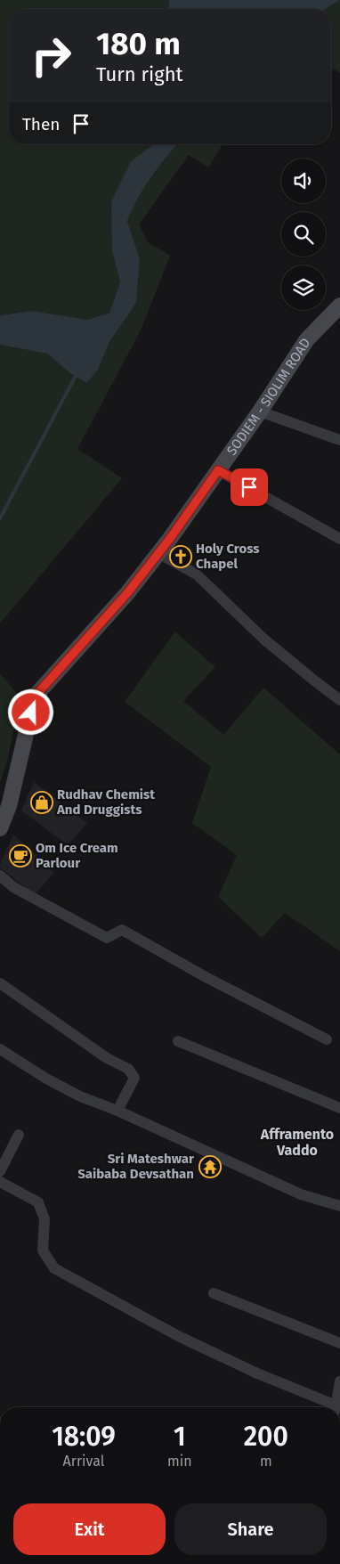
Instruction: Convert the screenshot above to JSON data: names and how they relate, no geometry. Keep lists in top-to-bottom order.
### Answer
{
  "streets": {
    "main road": ["SODIEM - SIOLIM ROAD"]
  },
  "districts": ["Afframento Vaddo"],
  "places": {
    "church": ["Holy Cross Chapel"],
    "shop": ["Rudhav Chemist And Druggists"],
    "cafe": ["Om Ice Cream Parlour"],
    "temple": ["Sri Mateshwar Saibaba Devsathan"]
  },
  "page": {
    "turn": ["180 m", "Turn right"],
    "then": "Then",
    "eta": [
      "18:09",
      "Arrival",
      "1",
      "min",
      "200",
      "m"
    ],
    "buttons": ["Exit", "Share"]
  }
}
